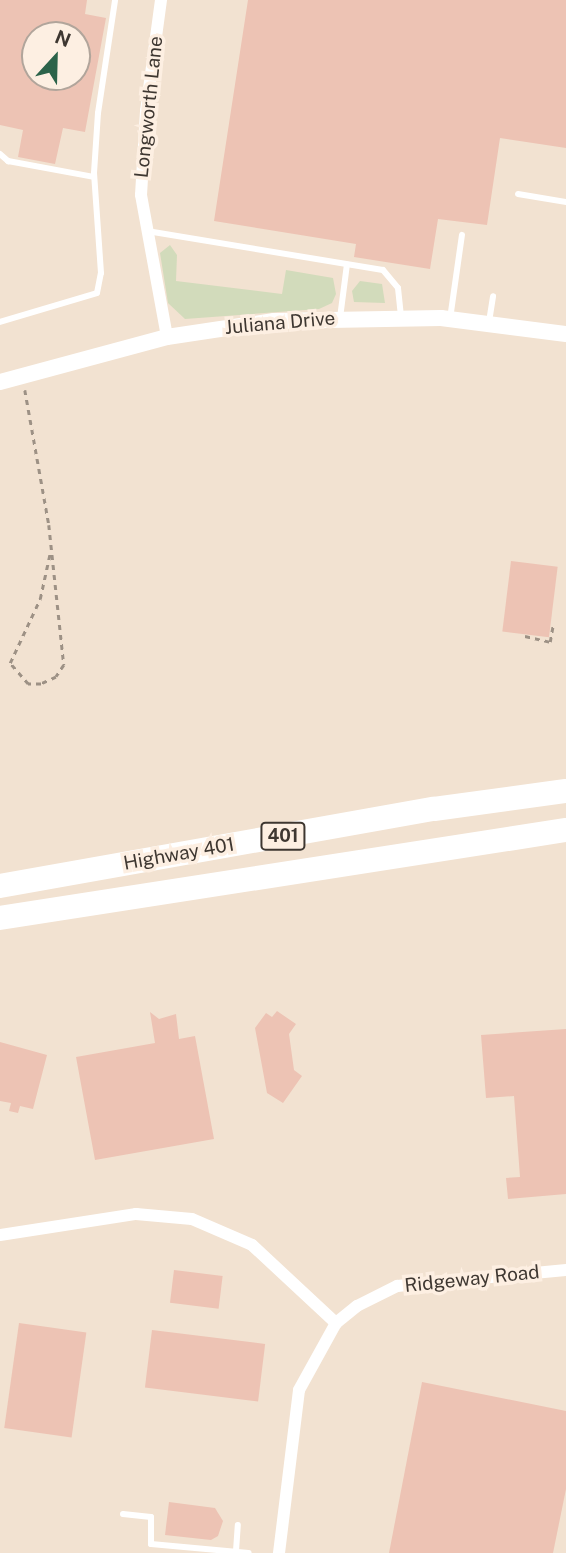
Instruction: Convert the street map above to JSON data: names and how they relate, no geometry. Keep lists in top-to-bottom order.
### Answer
{
  "streets": {
    "highway": ["401", "Highway 401"],
    "street": ["Longworth Lane", "Juliana Drive", "Ridgeway Road"]
  },
  "crossings": [
    ["Longworth Lane", "Juliana Drive"]
  ],
  "north": "top"
}
